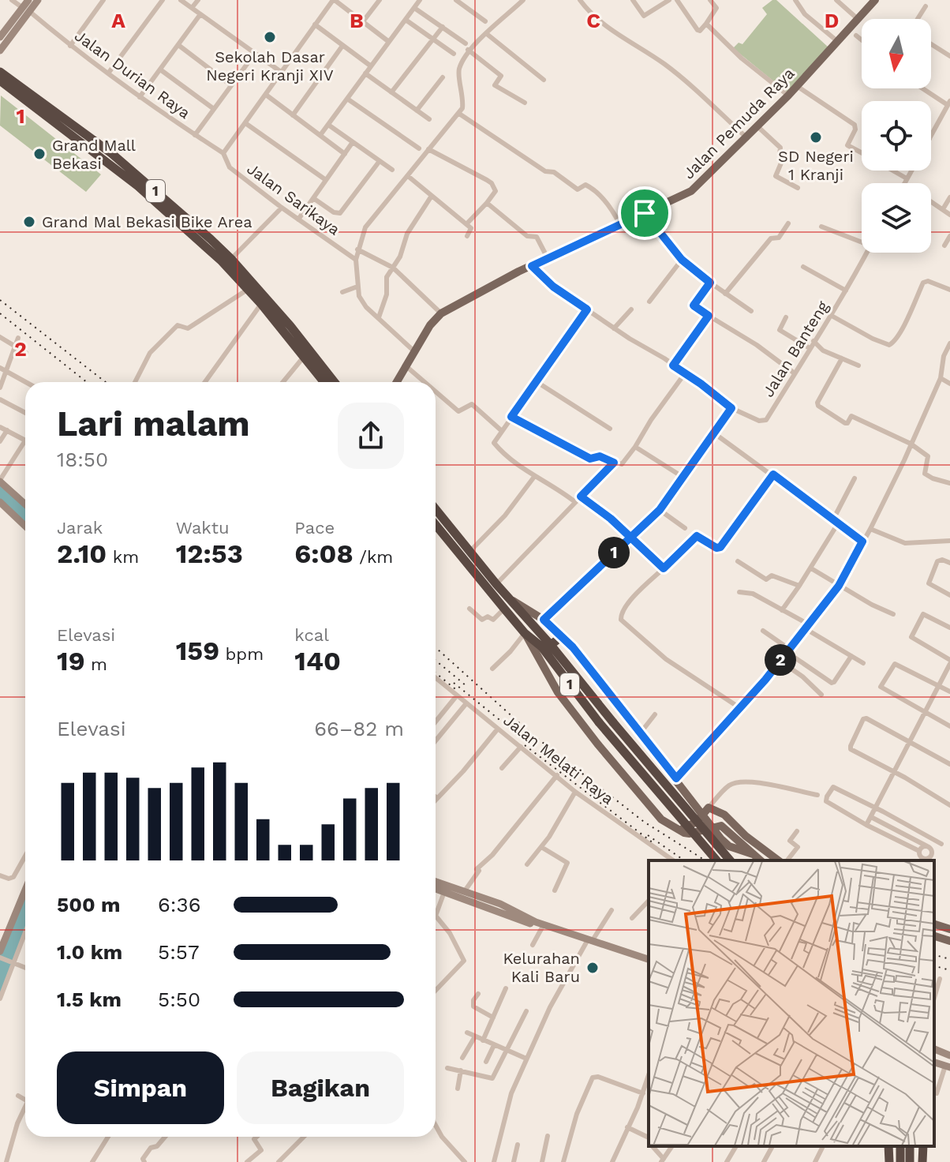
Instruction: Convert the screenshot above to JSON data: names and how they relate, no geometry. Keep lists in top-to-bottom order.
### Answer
{
  "streets": {
    "highway": ["1"],
    "main road": ["Jalan Pemuda Raya"],
    "street": [
      "Jalan Durian Raya",
      "Jalan Sarikaya",
      "Jalan Banteng",
      "Jalan Melati Raya"
    ]
  },
  "crossings": [
    ["Jalan Durian Raya", "Jalan Sarikaya"]
  ],
  "places": [
    "Sekolah Dasar Negeri Kranji XIV",
    "SD Negeri 1 Kranji",
    "Grand Mall Bekasi",
    "Grand Mal Bekasi Bike Area",
    "Kelurahan Kali Baru"
  ],
  "north": "bottom",
  "page": {
    "heading": ["Lari malam", "18:50"],
    "stats": [
      ["Jarak", "2.10 km"],
      ["Waktu", "12:53"],
      ["Pace", "6:08 /km"],
      ["Elevasi", "19 m"],
      ["159 bpm"],
      ["kcal", "140"]
    ],
    "pins": ["1", "2"],
    "chart": ["Elevasi", "66–82 m"],
    "list": [
      {
        "name": "500 m",
        "note": "6:36"
      },
      {
        "name": "1.0 km",
        "note": "5:57"
      },
      {
        "name": "1.5 km",
        "note": "5:50"
      }
    ],
    "buttons": ["Simpan", "Bagikan"]
  },
  "grid": {
    "columns": [
      "A",
      "B",
      "C",
      "D"
    ],
    "rows": ["1", "2"]
  }
}
